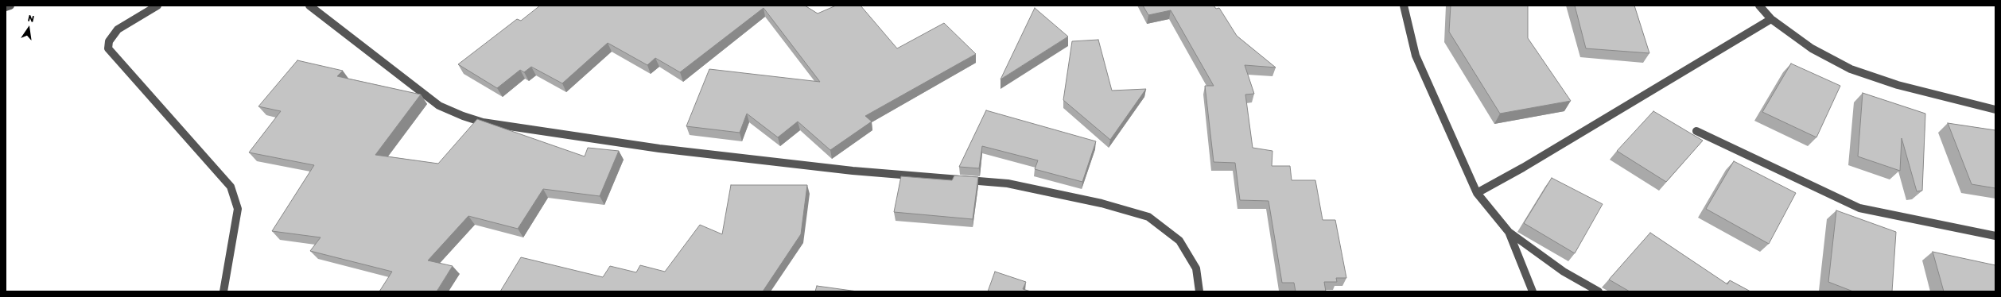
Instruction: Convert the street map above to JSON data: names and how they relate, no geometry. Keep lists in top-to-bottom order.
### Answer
{
  "north": "top"
}
